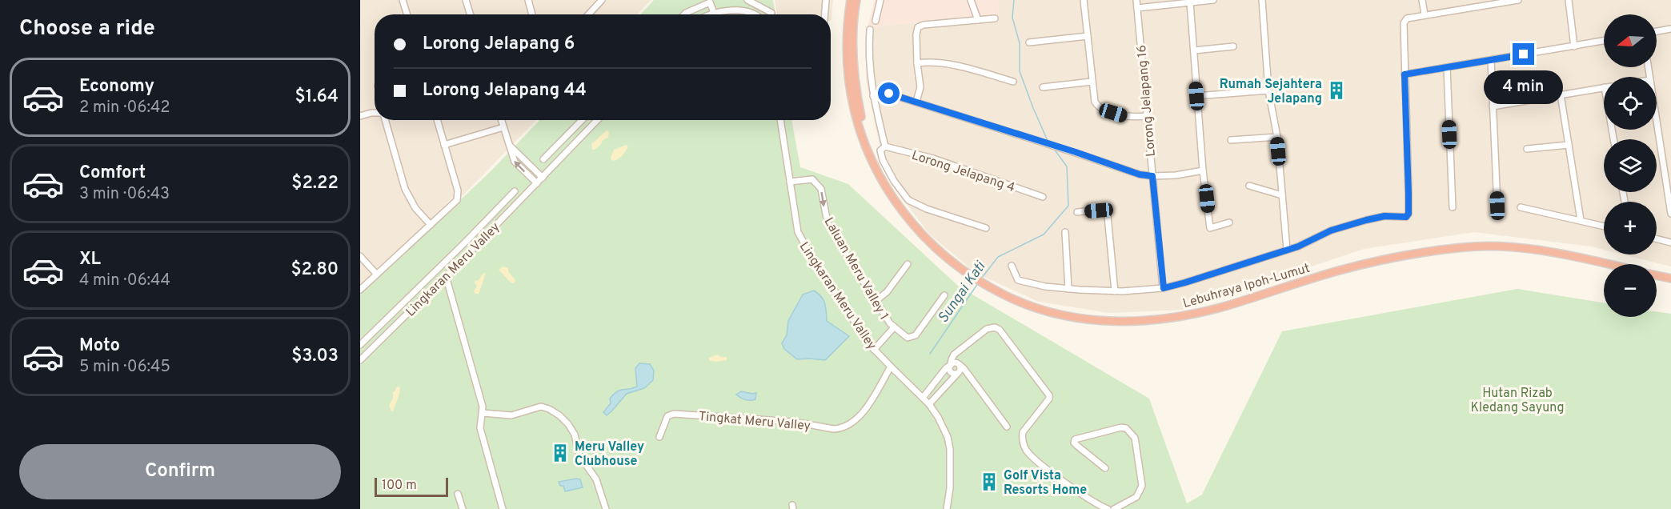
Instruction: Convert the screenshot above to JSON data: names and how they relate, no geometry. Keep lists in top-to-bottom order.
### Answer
{
  "streets": {
    "highway": ["Lebuhraya Ipoh-Lumut"],
    "street": [
      "Lorong Jelapang 16",
      "Lorong Jelapang 4",
      "Laluan Meru Valley 1",
      "Lingkaran Meru Valley",
      "Tingkat Meru Valley"
    ]
  },
  "crossings": [
    ["Laluan Meru Valley 1", "Lingkaran Meru Valley"],
    ["Lingkaran Meru Valley", "Tingkat Meru Valley"]
  ],
  "one_way": ["Laluan Meru Valley 1"],
  "water": ["Sungai Kati"],
  "parks": ["Hutan Rizab Kledang Sayung"],
  "places": {
    "building": ["Rumah Sejahtera Jelapang", "Meru Valley Clubhouse", "Golf Vista Resorts Home"]
  },
  "scale_bar": "100 m",
  "north": "left",
  "page": {
    "heading": "Choose a ride",
    "map_buttons": ["+", "−"],
    "banner": ["Lorong Jelapang 6", "Lorong Jelapang 44"],
    "list": [
      {
        "name": "Economy",
        "note": "2 min · 06:42",
        "value": "$1.64"
      },
      {
        "name": "Comfort",
        "note": "3 min · 06:43",
        "value": "$2.22"
      },
      {
        "name": "XL",
        "note": "4 min · 06:44",
        "value": "$2.80"
      },
      {
        "name": "Moto",
        "note": "5 min · 06:45",
        "value": "$3.03"
      }
    ],
    "bubble": "4 min",
    "buttons": "Confirm",
    "scale": "100 m"
  }
}
